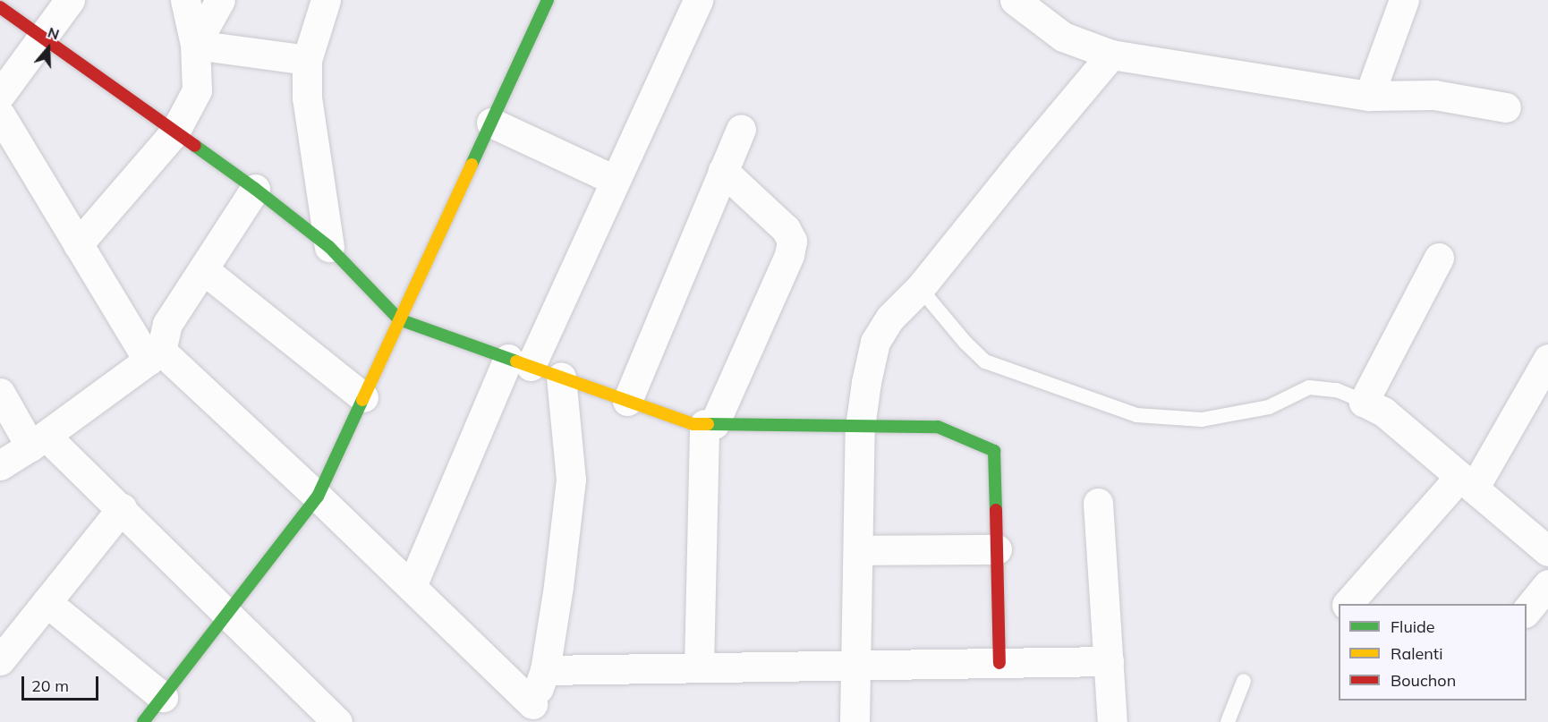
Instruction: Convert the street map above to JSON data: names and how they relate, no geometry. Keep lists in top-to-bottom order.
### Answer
{
  "legend": ["Fluide", "Ralenti", "Bouchon"],
  "scale_bar": "20 m",
  "north": "top"
}
